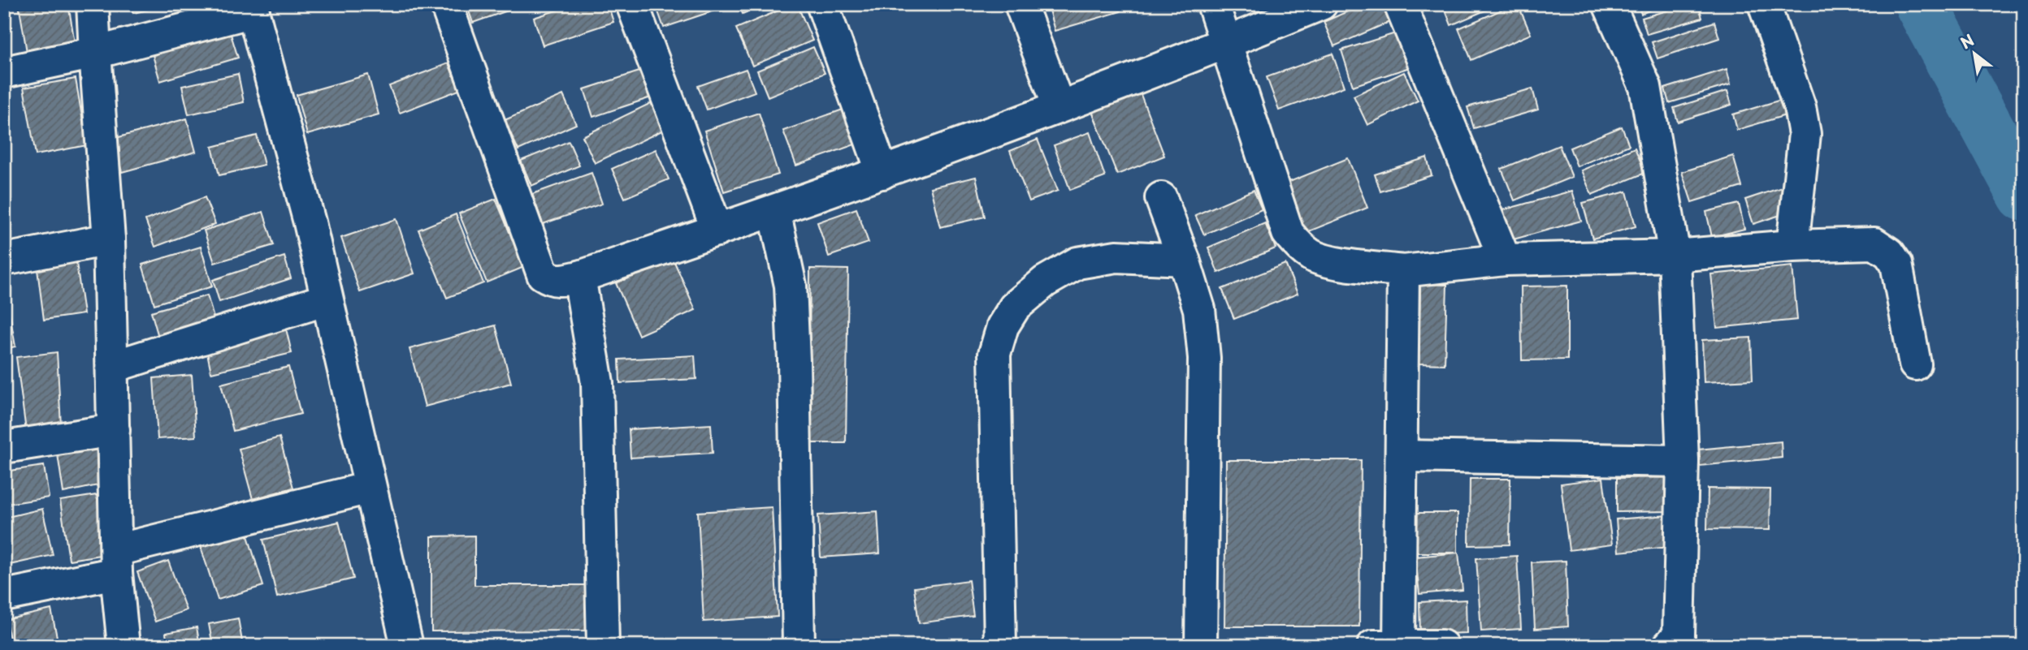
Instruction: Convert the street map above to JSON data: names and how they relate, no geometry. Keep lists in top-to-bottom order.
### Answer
{
  "north": "top left"
}
